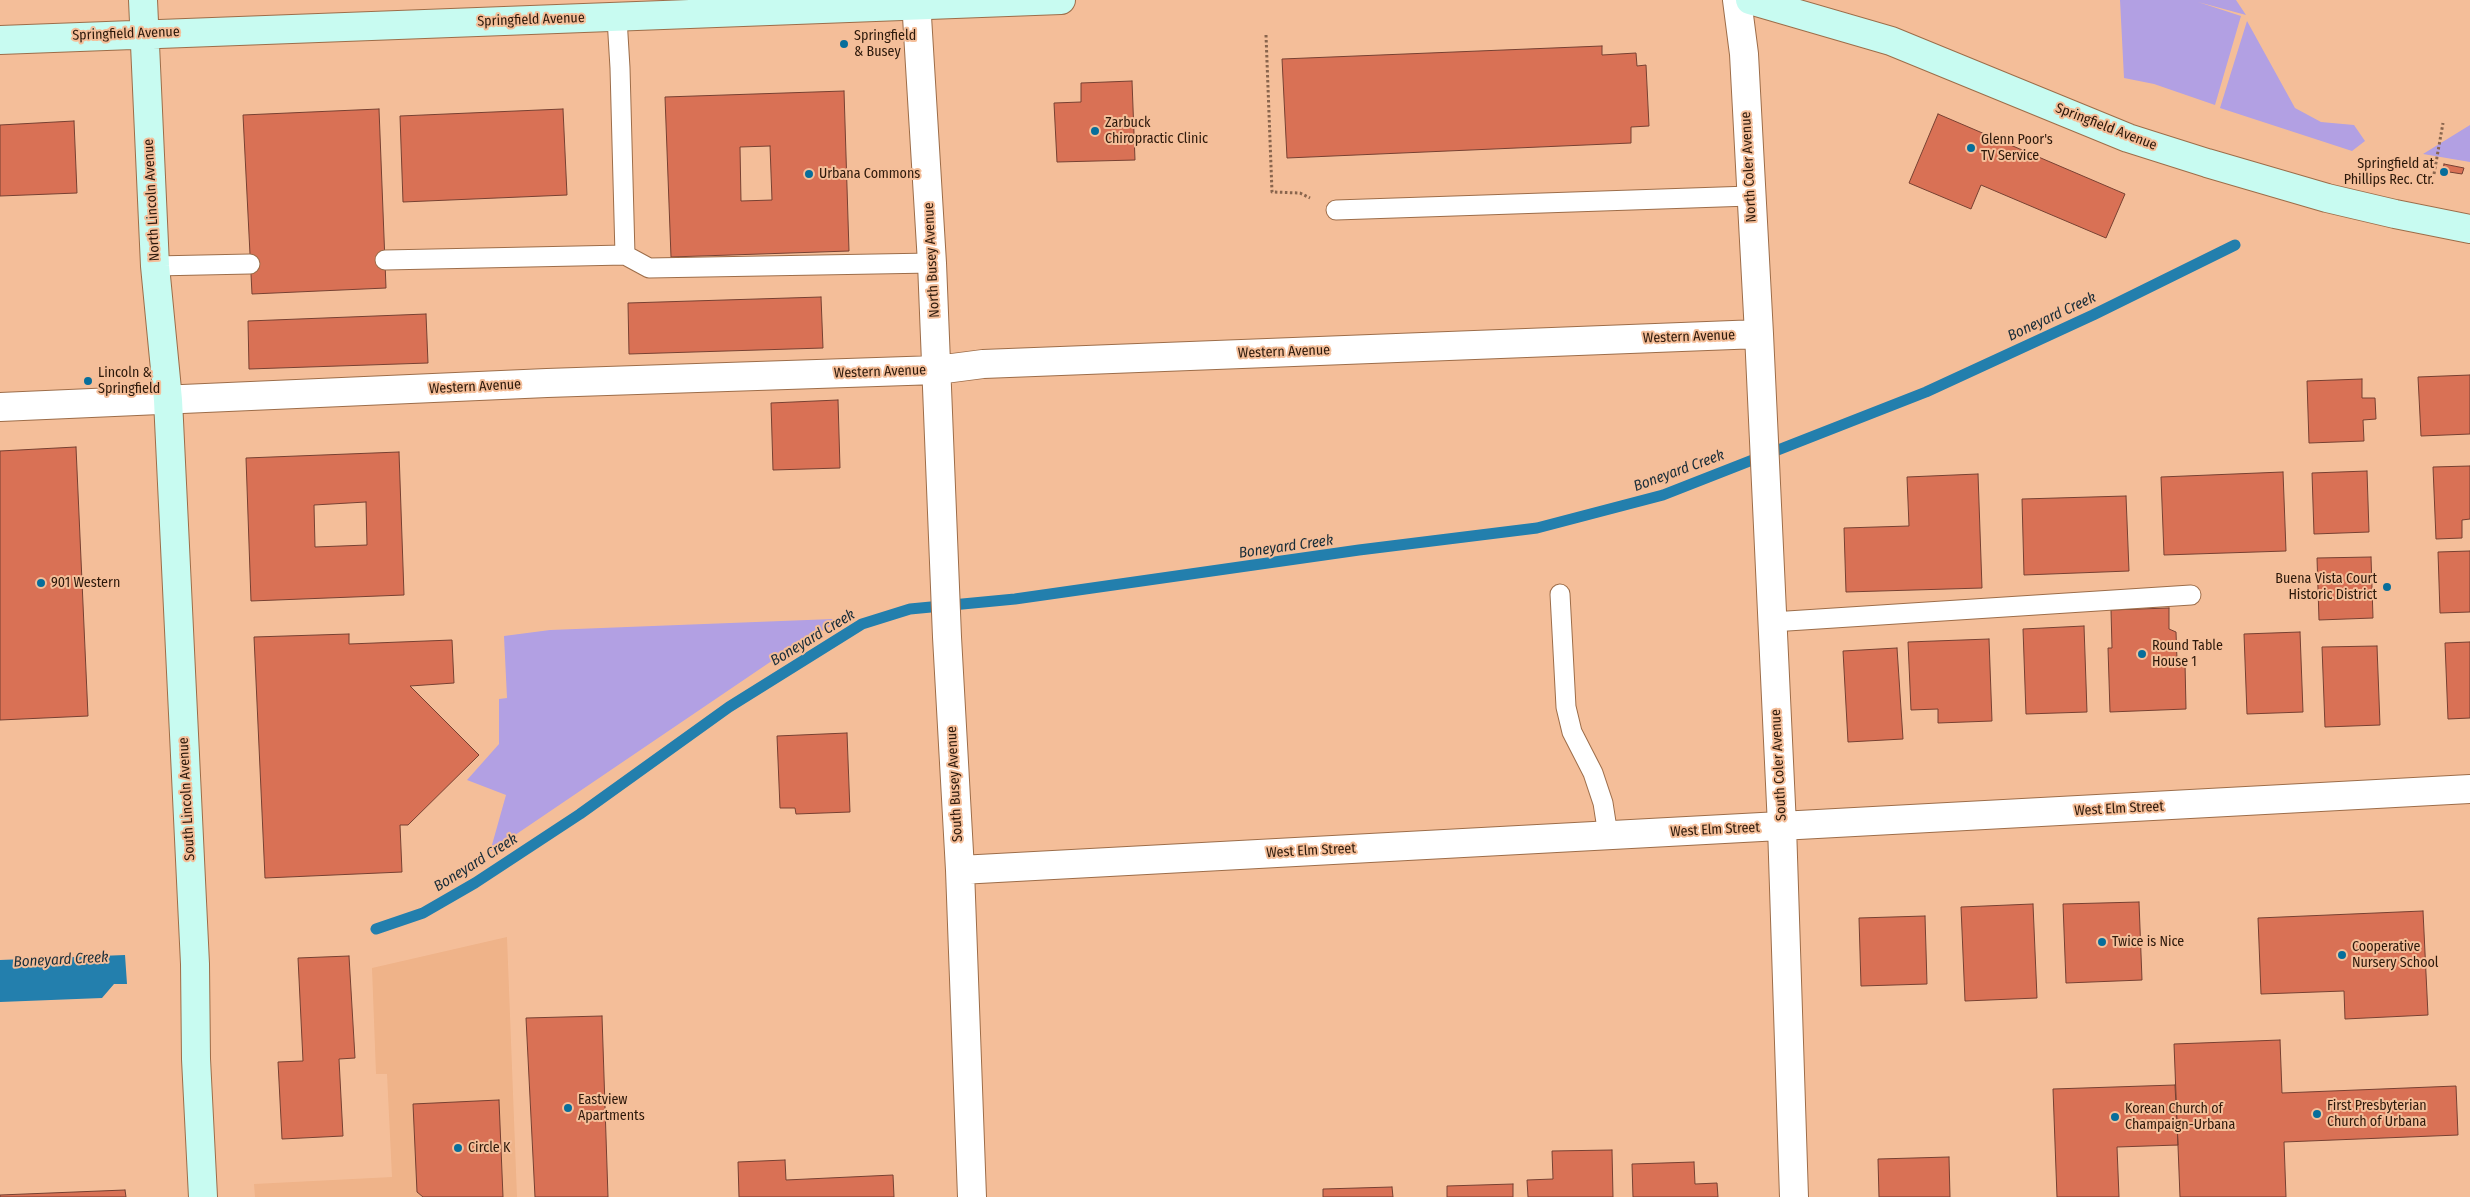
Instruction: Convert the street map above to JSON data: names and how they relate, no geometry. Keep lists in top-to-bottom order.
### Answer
{
  "streets": {
    "street": [
      "Springfield Avenue",
      "North Coler Avenue",
      "North Lincoln Avenue",
      "North Busey Avenue",
      "Western Avenue",
      "South Coler Avenue",
      "South Busey Avenue",
      "South Lincoln Avenue",
      "West Elm Street"
    ]
  },
  "crossings": [
    ["Springfield Avenue", "North Lincoln Avenue"],
    ["Springfield Avenue", "North Busey Avenue"],
    ["North Coler Avenue", "Western Avenue"],
    ["North Coler Avenue", "South Coler Avenue"],
    ["North Lincoln Avenue", "Western Avenue"],
    ["North Lincoln Avenue", "South Lincoln Avenue"],
    ["North Busey Avenue", "Western Avenue"],
    ["North Busey Avenue", "South Busey Avenue"],
    ["Western Avenue", "South Coler Avenue"],
    ["Western Avenue", "South Busey Avenue"],
    ["Western Avenue", "South Lincoln Avenue"],
    ["South Coler Avenue", "West Elm Street"],
    ["South Busey Avenue", "West Elm Street"]
  ],
  "water": ["Boneyard Creek"],
  "places": [
    "Springfield & Busey",
    "Zarbuck Chiropractic Clinic",
    "Glenn Poor's TV Service",
    "Springfield at Phillips Rec. Ctr.",
    "Urbana Commons",
    "Lincoln & Springfield",
    "901 Western",
    "Buena Vista Court Historic District",
    "Round Table House 1",
    "Twice is Nice",
    "Cooperative Nursery School",
    "Eastview Apartments",
    "First Presbyterian Church of Urbana",
    "Korean Church of Champaign-Urbana",
    "Circle K"
  ]
}
